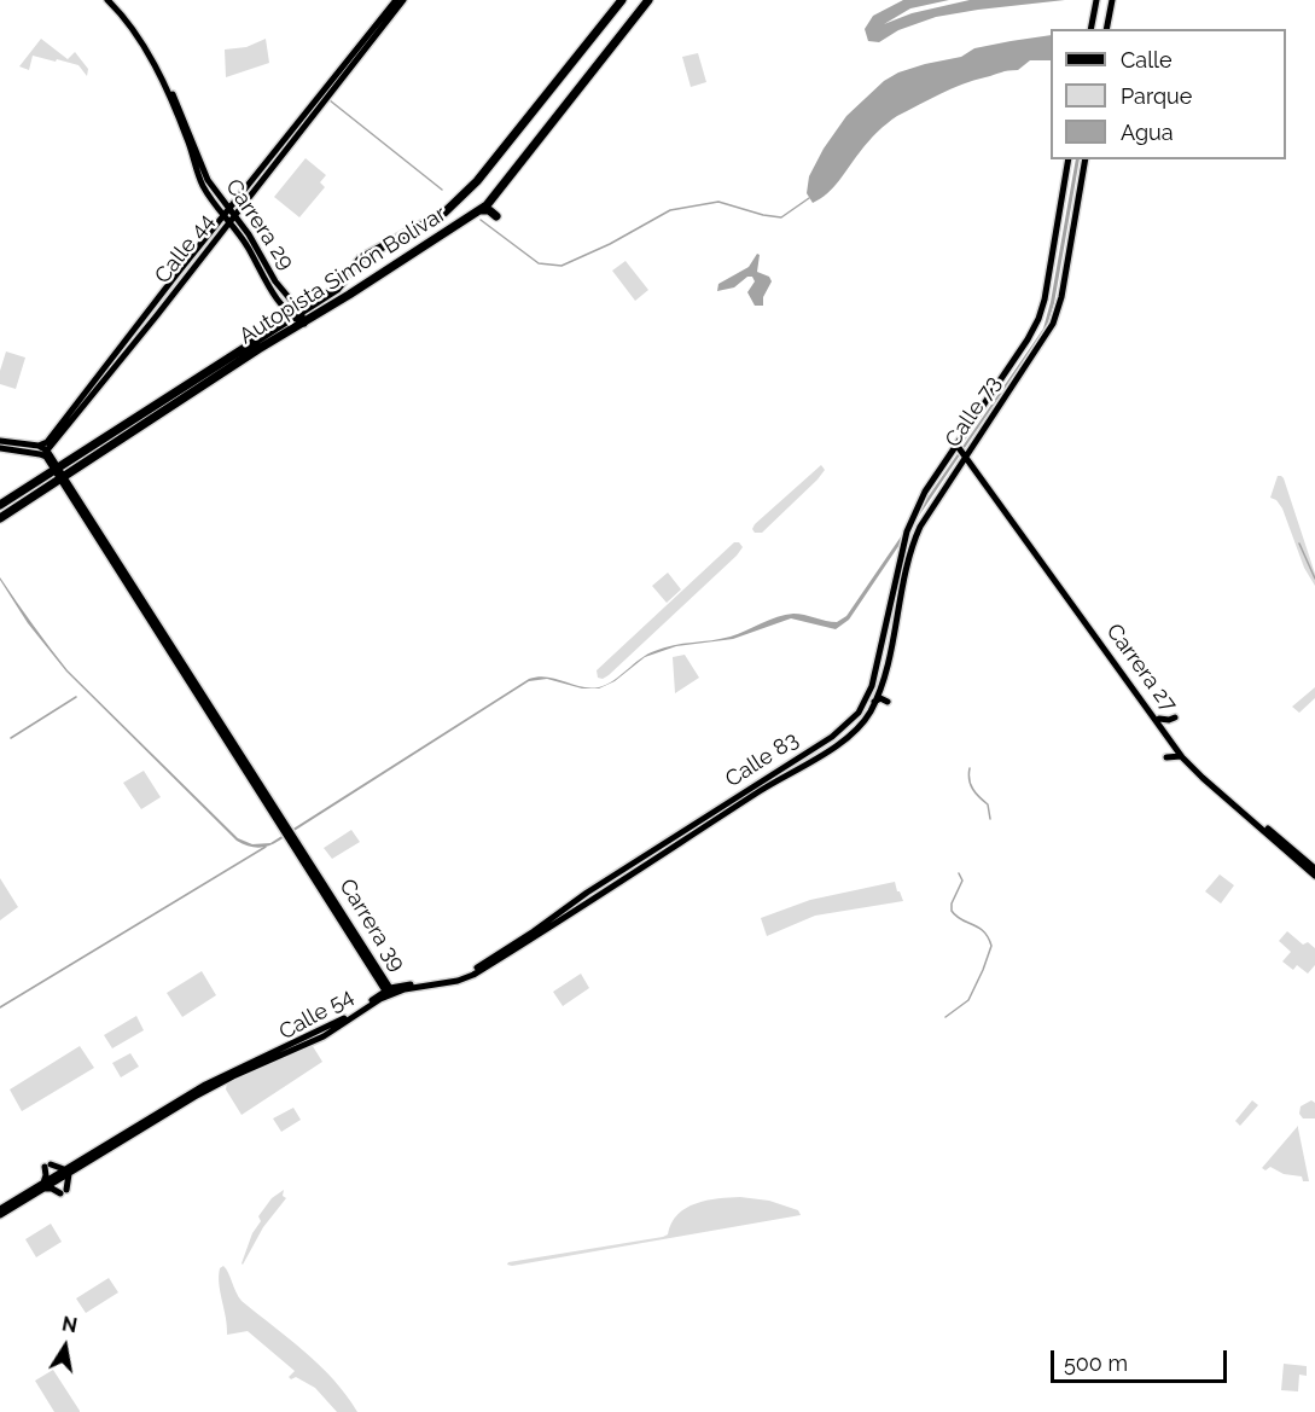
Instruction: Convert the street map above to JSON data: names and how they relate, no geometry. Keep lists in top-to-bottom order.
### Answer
{
  "streets": {
    "highway": ["Autopista Simón Bolívar"],
    "main road": [
      "Carrera 29",
      "Calle 44",
      "Calle 73",
      "Carrera 27",
      "Calle 83",
      "Carrera 39",
      "Calle 54"
    ]
  },
  "crossings": [
    ["Carrera 29", "Calle 44"],
    ["Carrera 29", "Autopista Simón Bolívar"],
    ["Calle 44", "Carrera 39"],
    ["Autopista Simón Bolívar", "Carrera 39"],
    ["Calle 73", "Carrera 27"],
    ["Calle 73", "Calle 83"],
    ["Calle 83", "Calle 54"],
    ["Carrera 39", "Calle 54"]
  ],
  "legend": ["Calle", "Parque", "Agua"],
  "scale_bar": "500 m",
  "north": "top"
}
